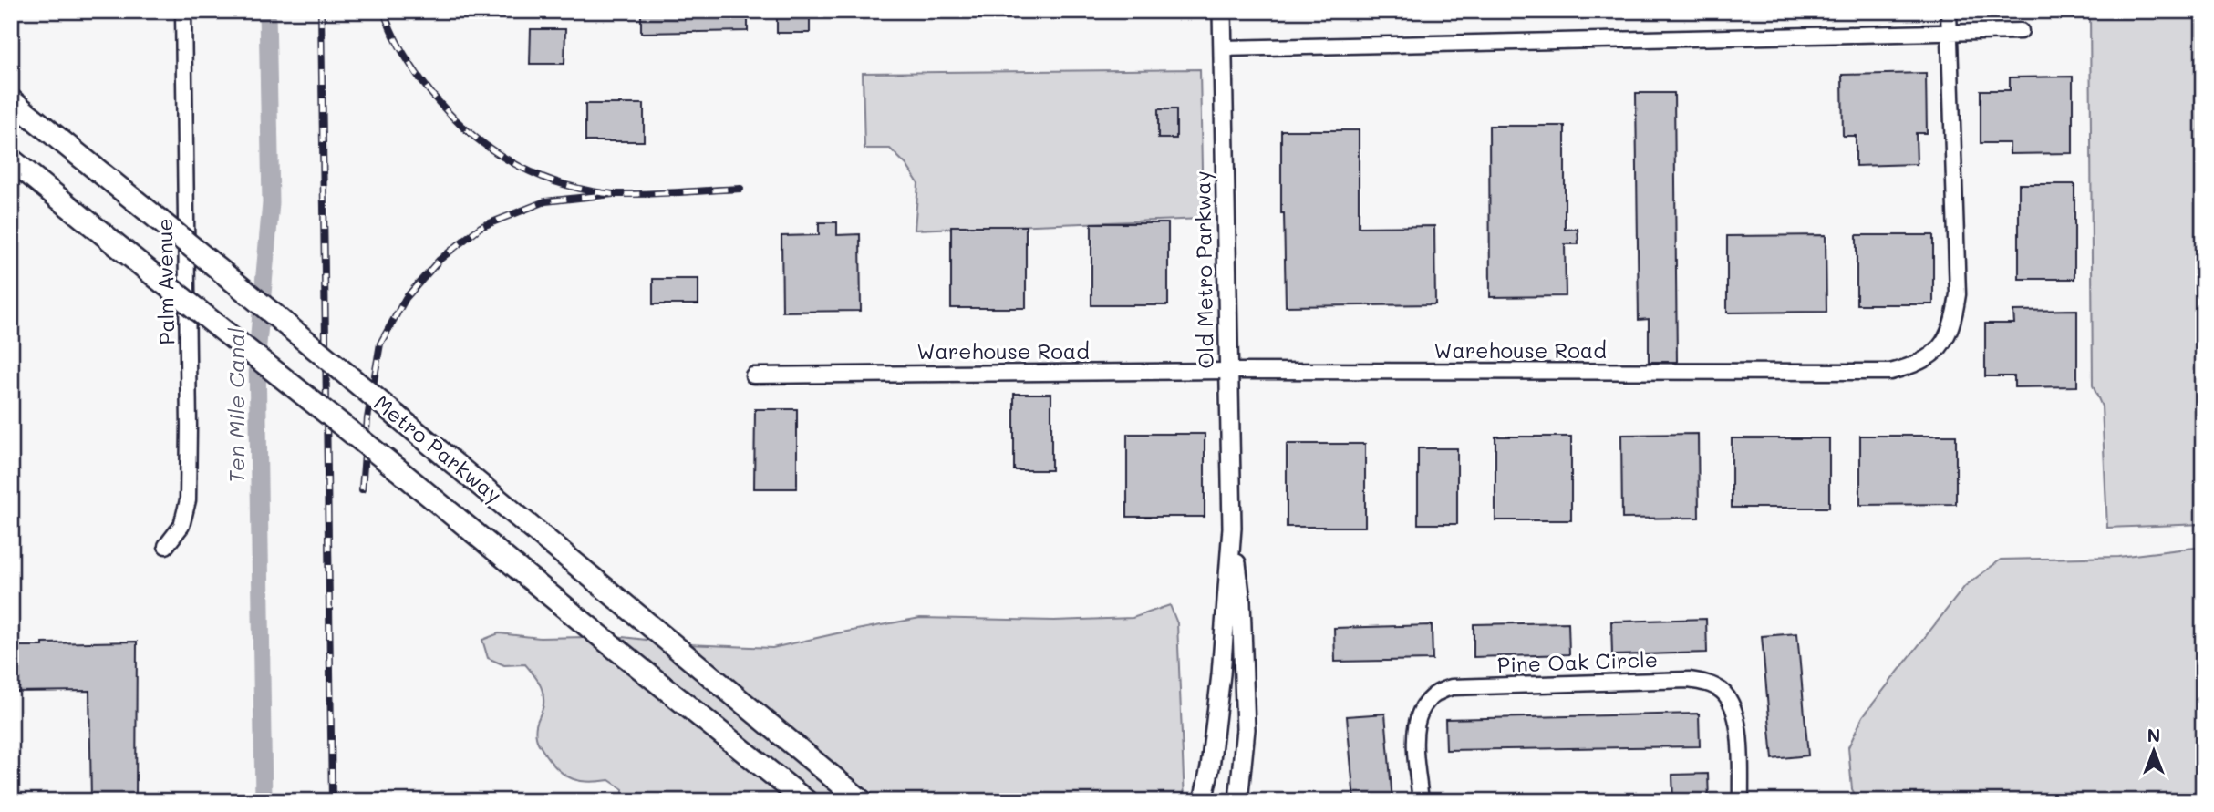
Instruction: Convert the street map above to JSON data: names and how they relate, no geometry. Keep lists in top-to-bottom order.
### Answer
{
  "streets": {
    "main road": ["Metro Parkway"],
    "street": [
      "Old Metro Parkway",
      "Palm Avenue",
      "Warehouse Road",
      "Pine Oak Circle"
    ]
  },
  "crossings": [
    ["Old Metro Parkway", "Warehouse Road"]
  ],
  "water": ["Ten Mile Canal"],
  "north": "top"
}
